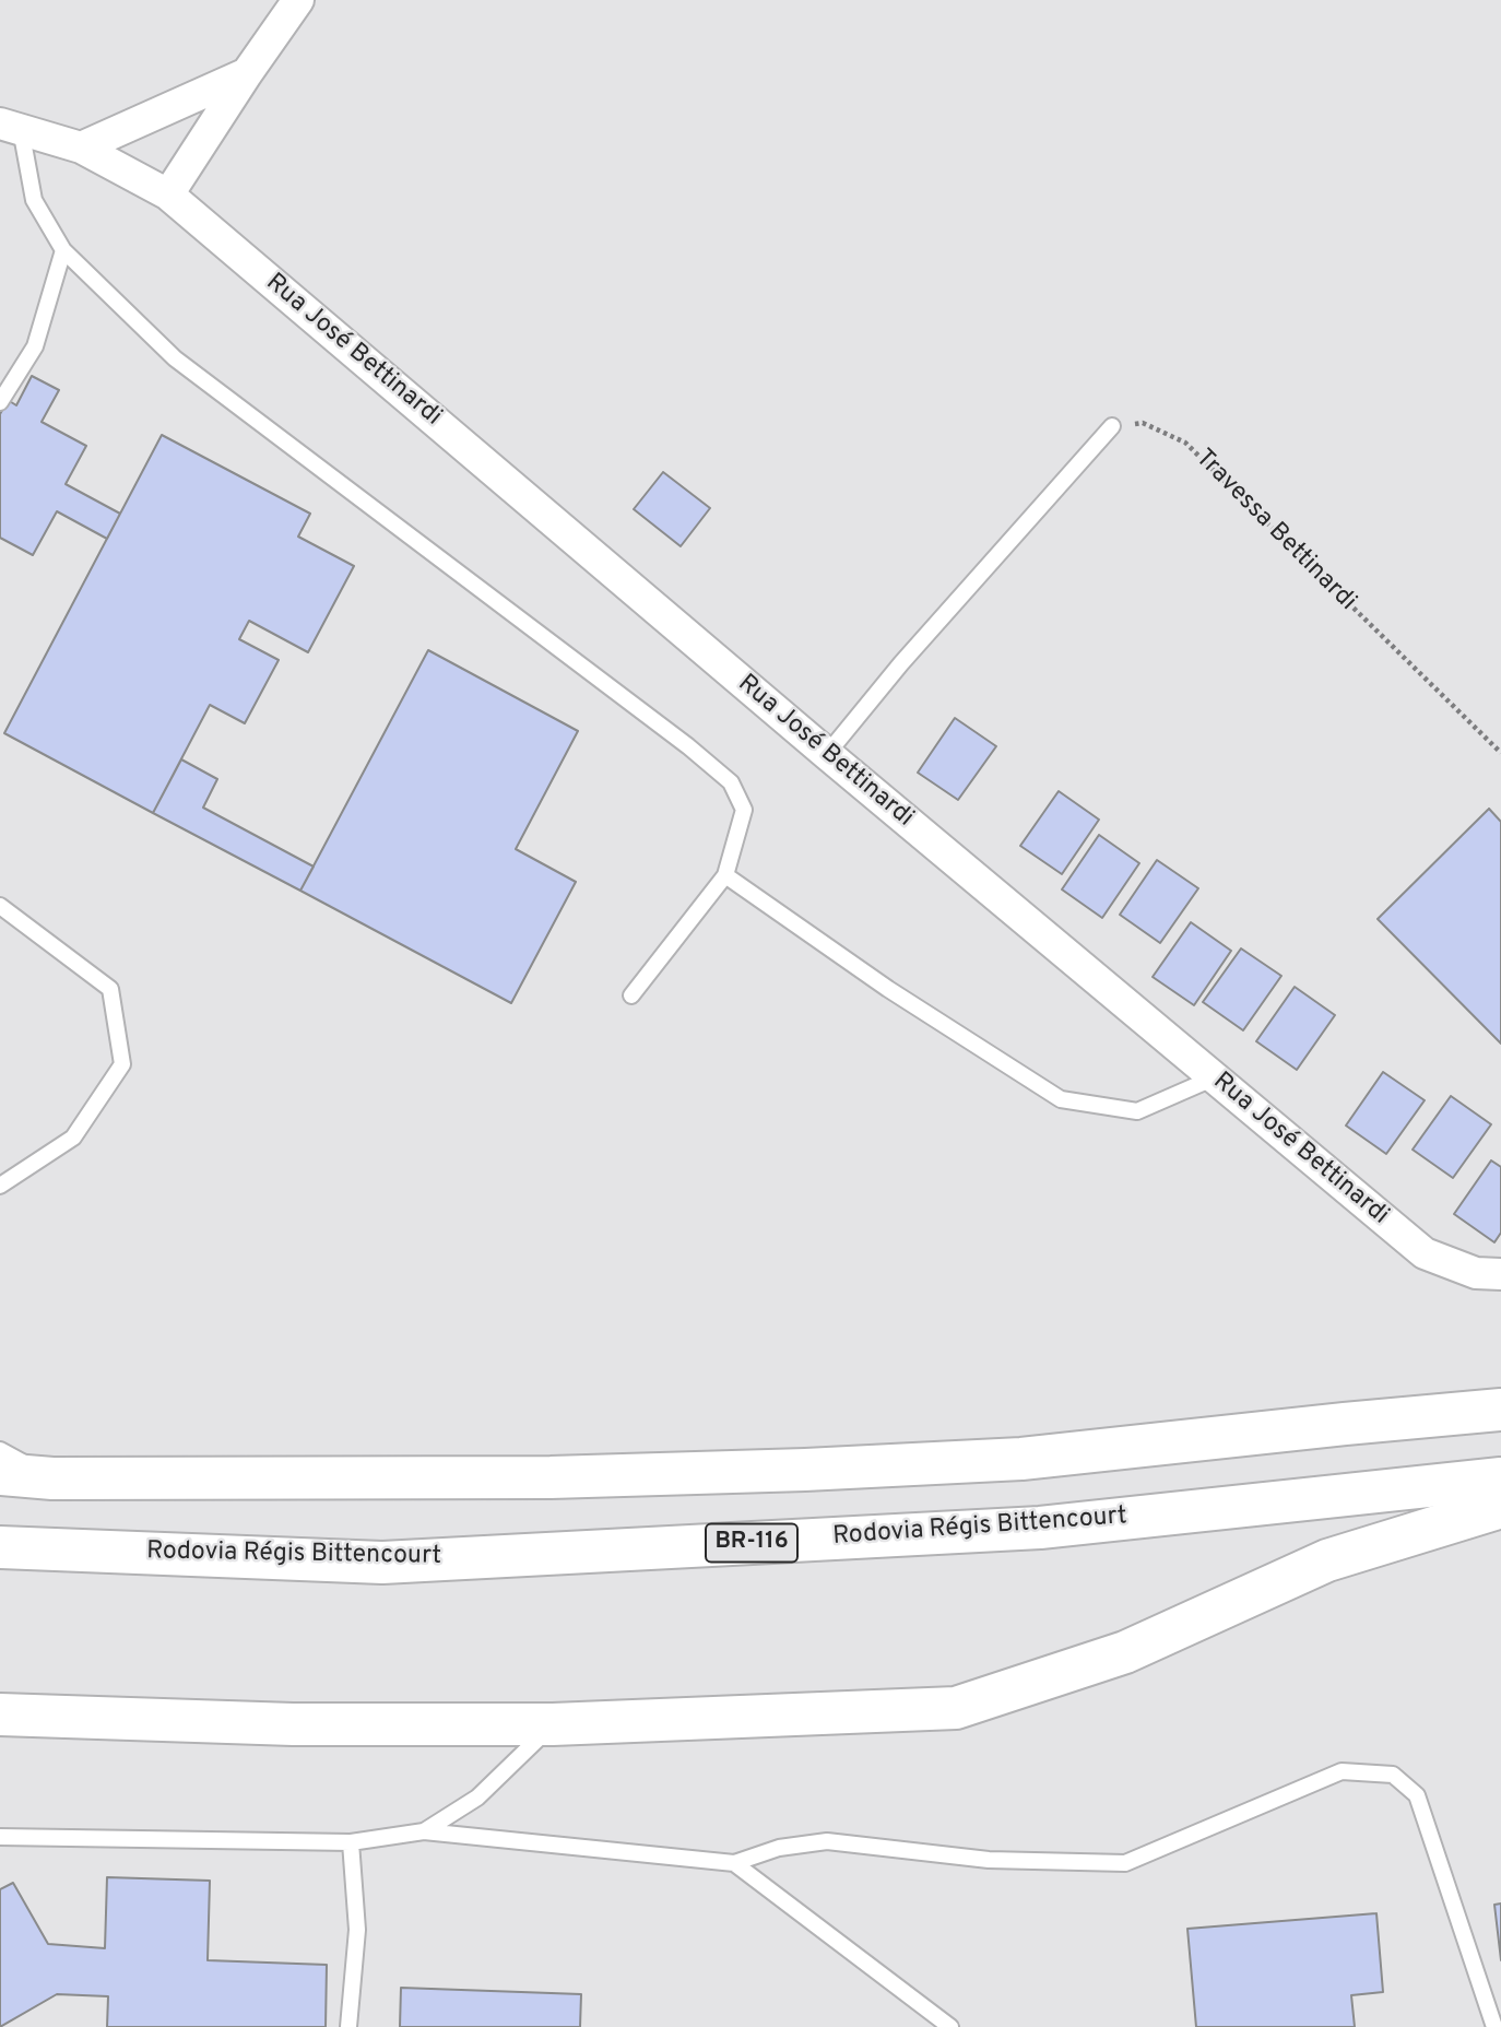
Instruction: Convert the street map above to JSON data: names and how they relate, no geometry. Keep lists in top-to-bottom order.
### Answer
{
  "streets": {
    "main road": ["Rodovia Régis Bittencourt", "BR-116"],
    "street": ["Rua José Bettinardi"],
    "path": ["Travessa Bettinardi"]
  }
}
